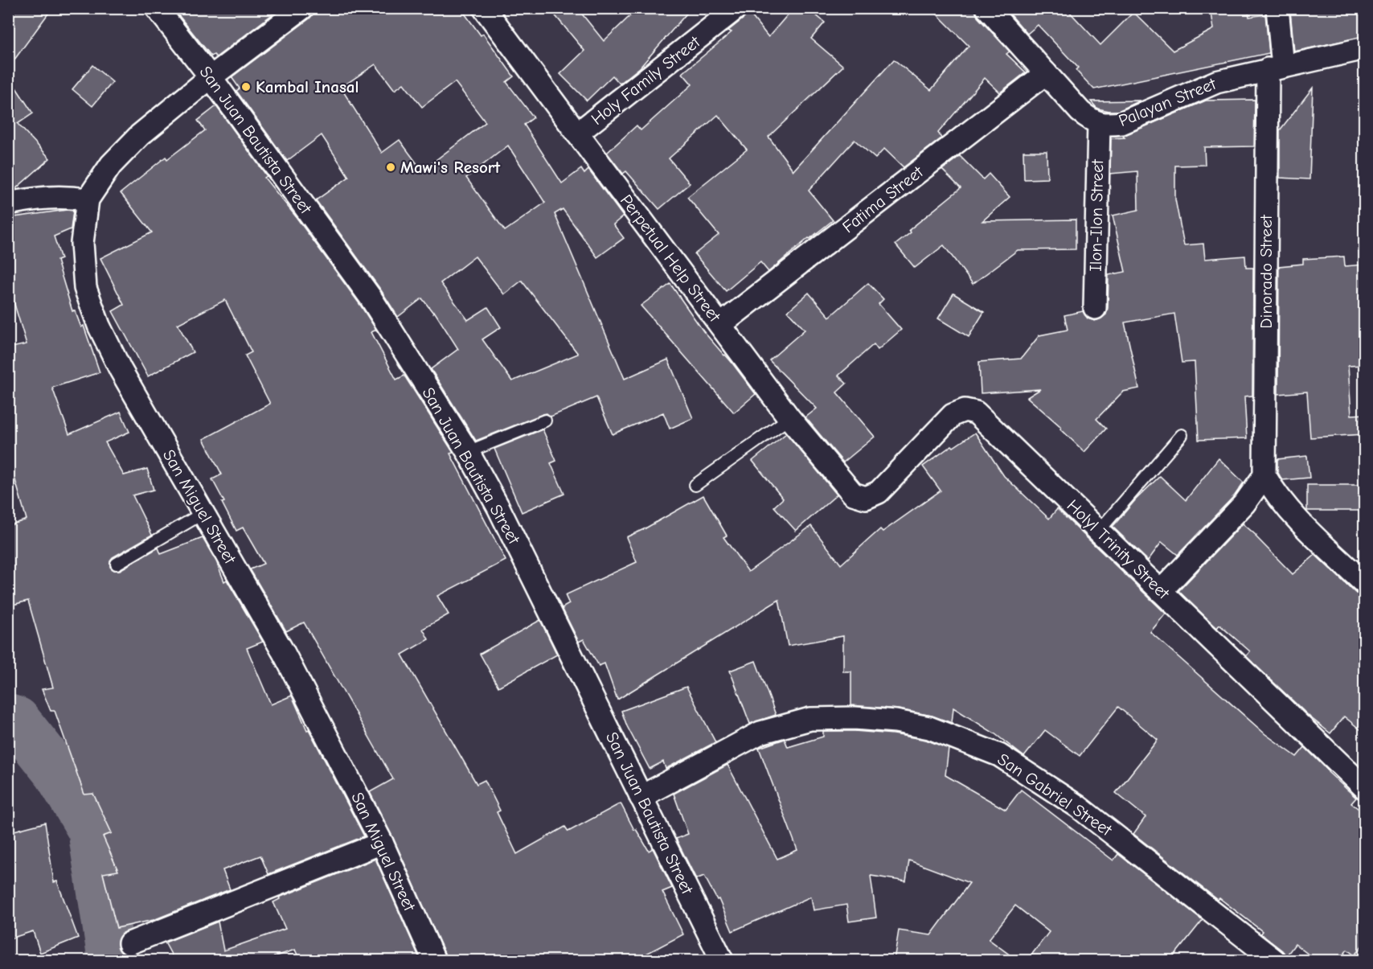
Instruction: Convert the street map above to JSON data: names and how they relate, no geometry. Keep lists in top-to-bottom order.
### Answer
{
  "streets": {
    "street": [
      "Holy Family Street",
      "Palayan Street",
      "San Juan Bautista Street",
      "Fatima Street",
      "Ilon-Ilon Street",
      "Perpetual Help Street",
      "Dinorado Street",
      "San Miguel Street",
      "Holyl Trinity Street",
      "San Gabriel Street"
    ]
  },
  "crossings": [
    ["Holy Family Street", "Perpetual Help Street"],
    ["Palayan Street", "Fatima Street"],
    ["Palayan Street", "Ilon-Ilon Street"],
    ["Palayan Street", "Dinorado Street"],
    ["San Juan Bautista Street", "San Miguel Street"],
    ["San Juan Bautista Street", "San Gabriel Street"],
    ["Fatima Street", "Perpetual Help Street"],
    ["Perpetual Help Street", "Holyl Trinity Street"]
  ],
  "places": ["Kambal Inasal", "Mawi's Resort"]
}
